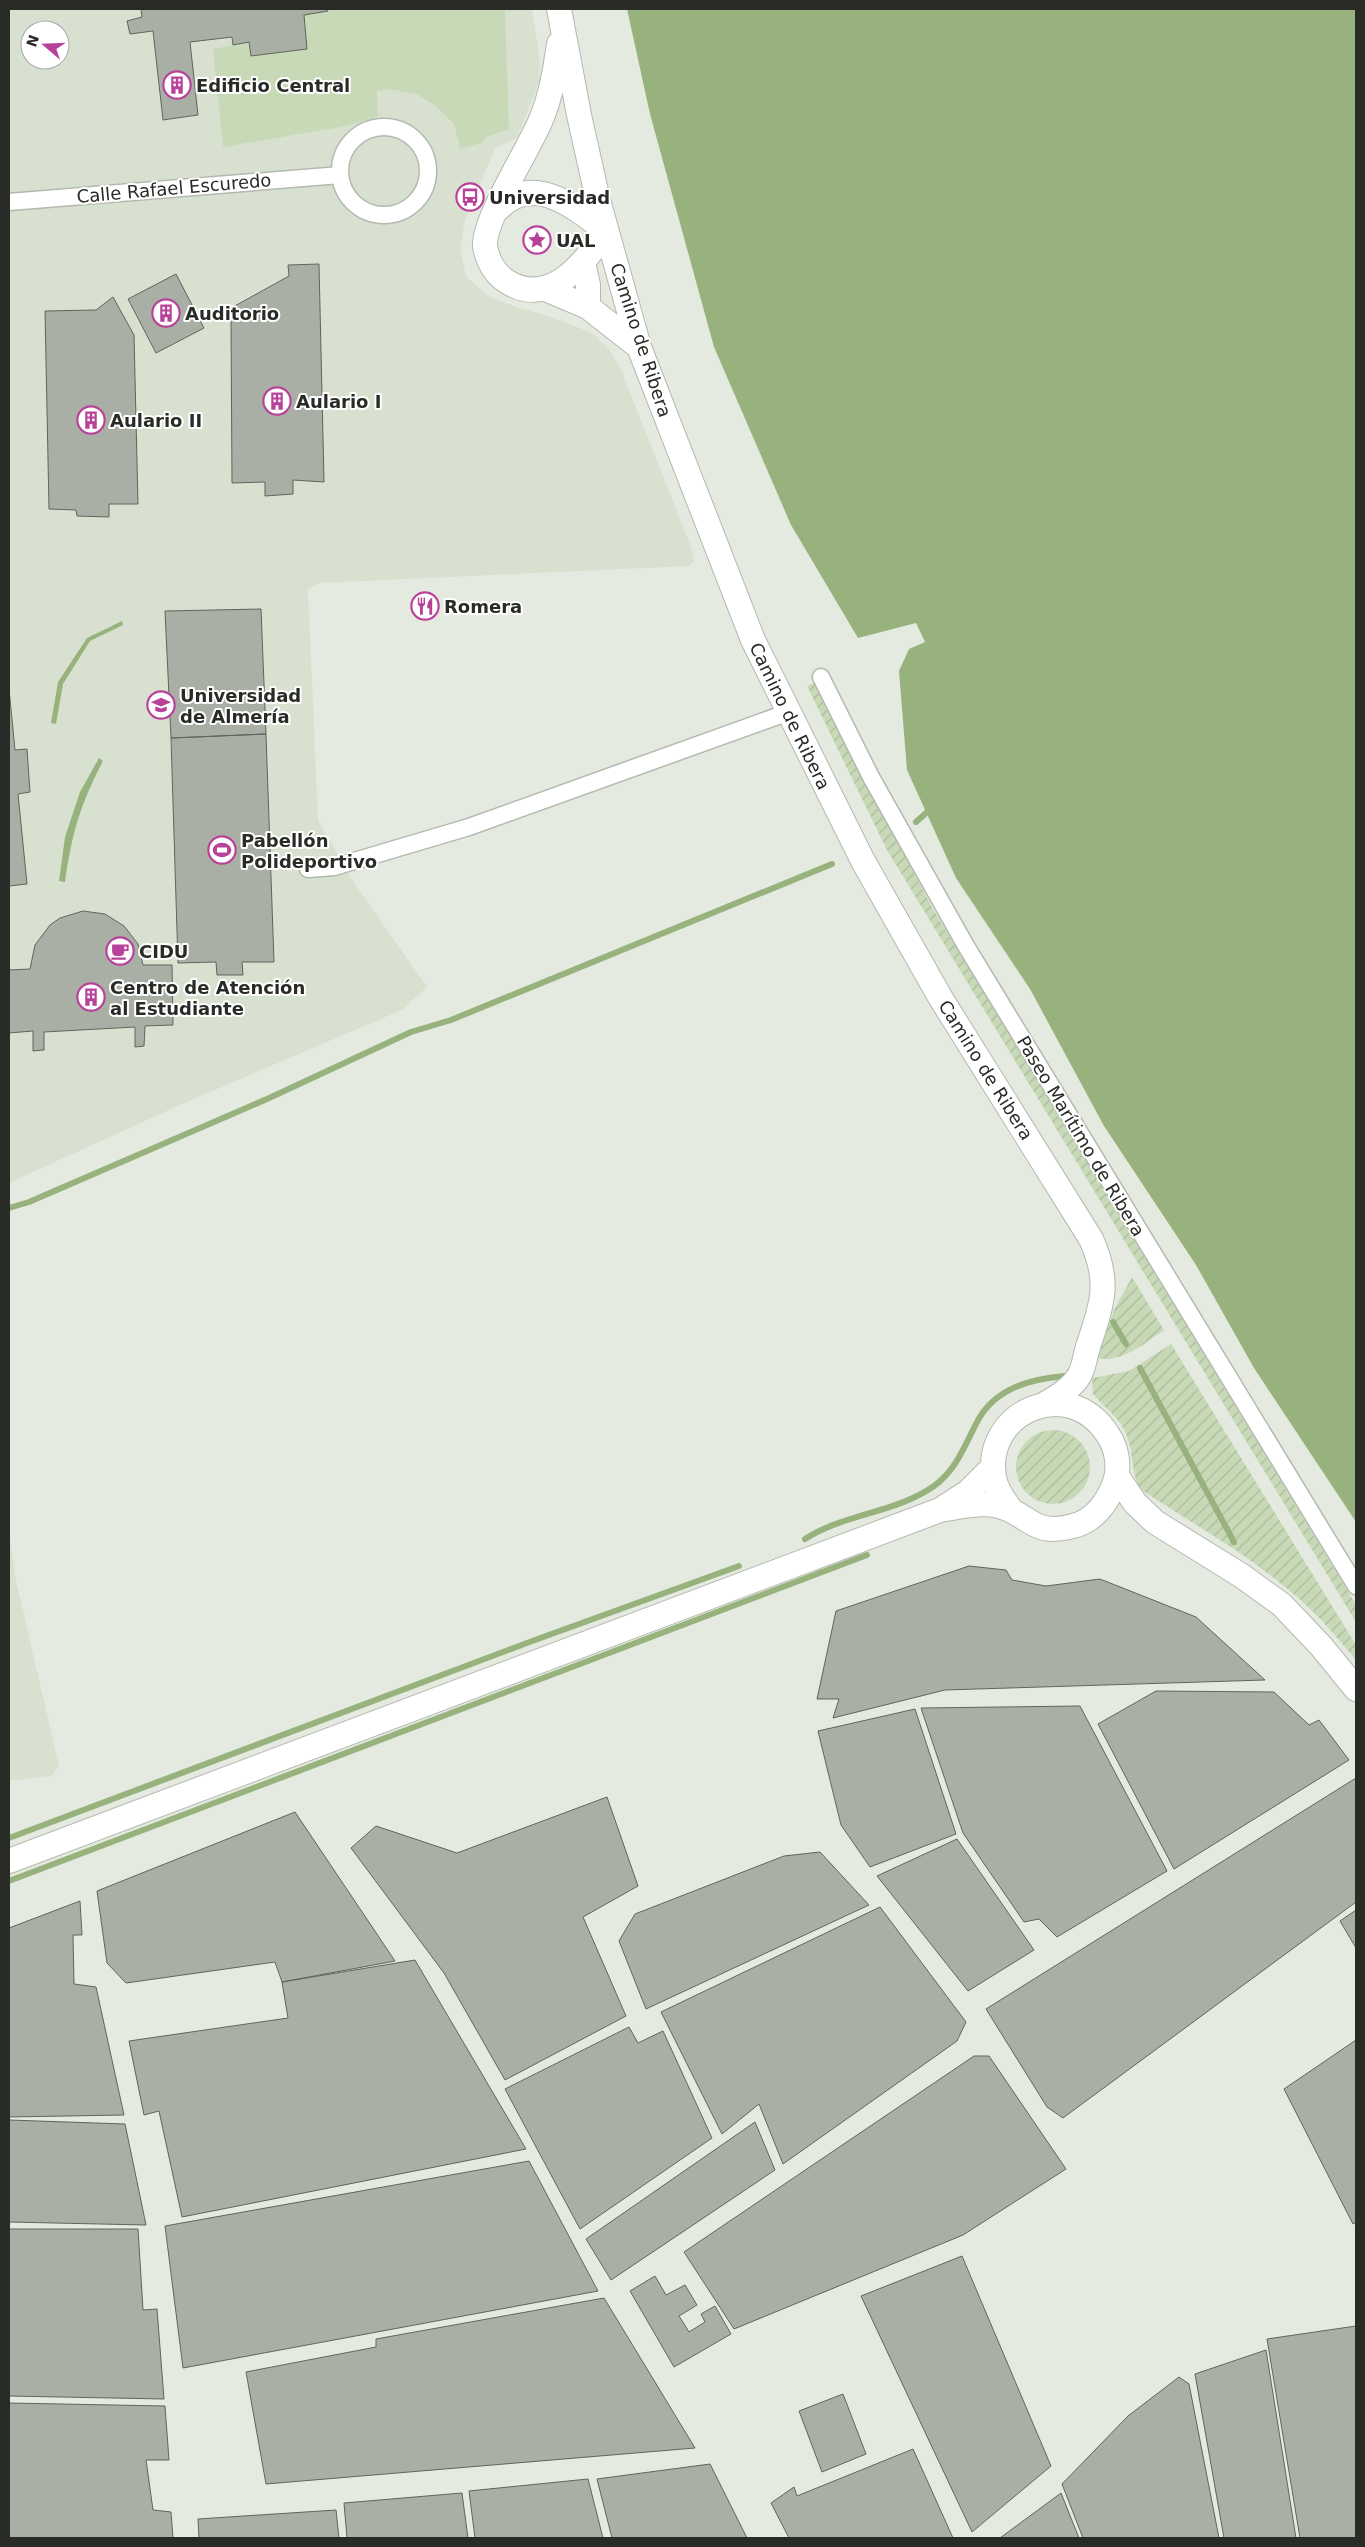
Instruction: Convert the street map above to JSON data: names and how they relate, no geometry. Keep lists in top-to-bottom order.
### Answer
{
  "streets": {
    "main road": ["Camino de Ribera"],
    "street": ["Calle Rafael Escuredo", "Paseo Marítimo de Ribera"]
  },
  "places": {
    "building": [
      "Edificio Central",
      "Auditorio",
      "Aulario I",
      "Aulario II",
      "Centro de Atención al Estudiante"
    ],
    "bus stop": ["Universidad"],
    "place": ["UAL"],
    "restaurant": ["Romera"],
    "school or university": ["Universidad de Almería"],
    "sports": ["Pabellón Polideportivo"],
    "cafe": ["CIDU"]
  },
  "north": "left"
}
